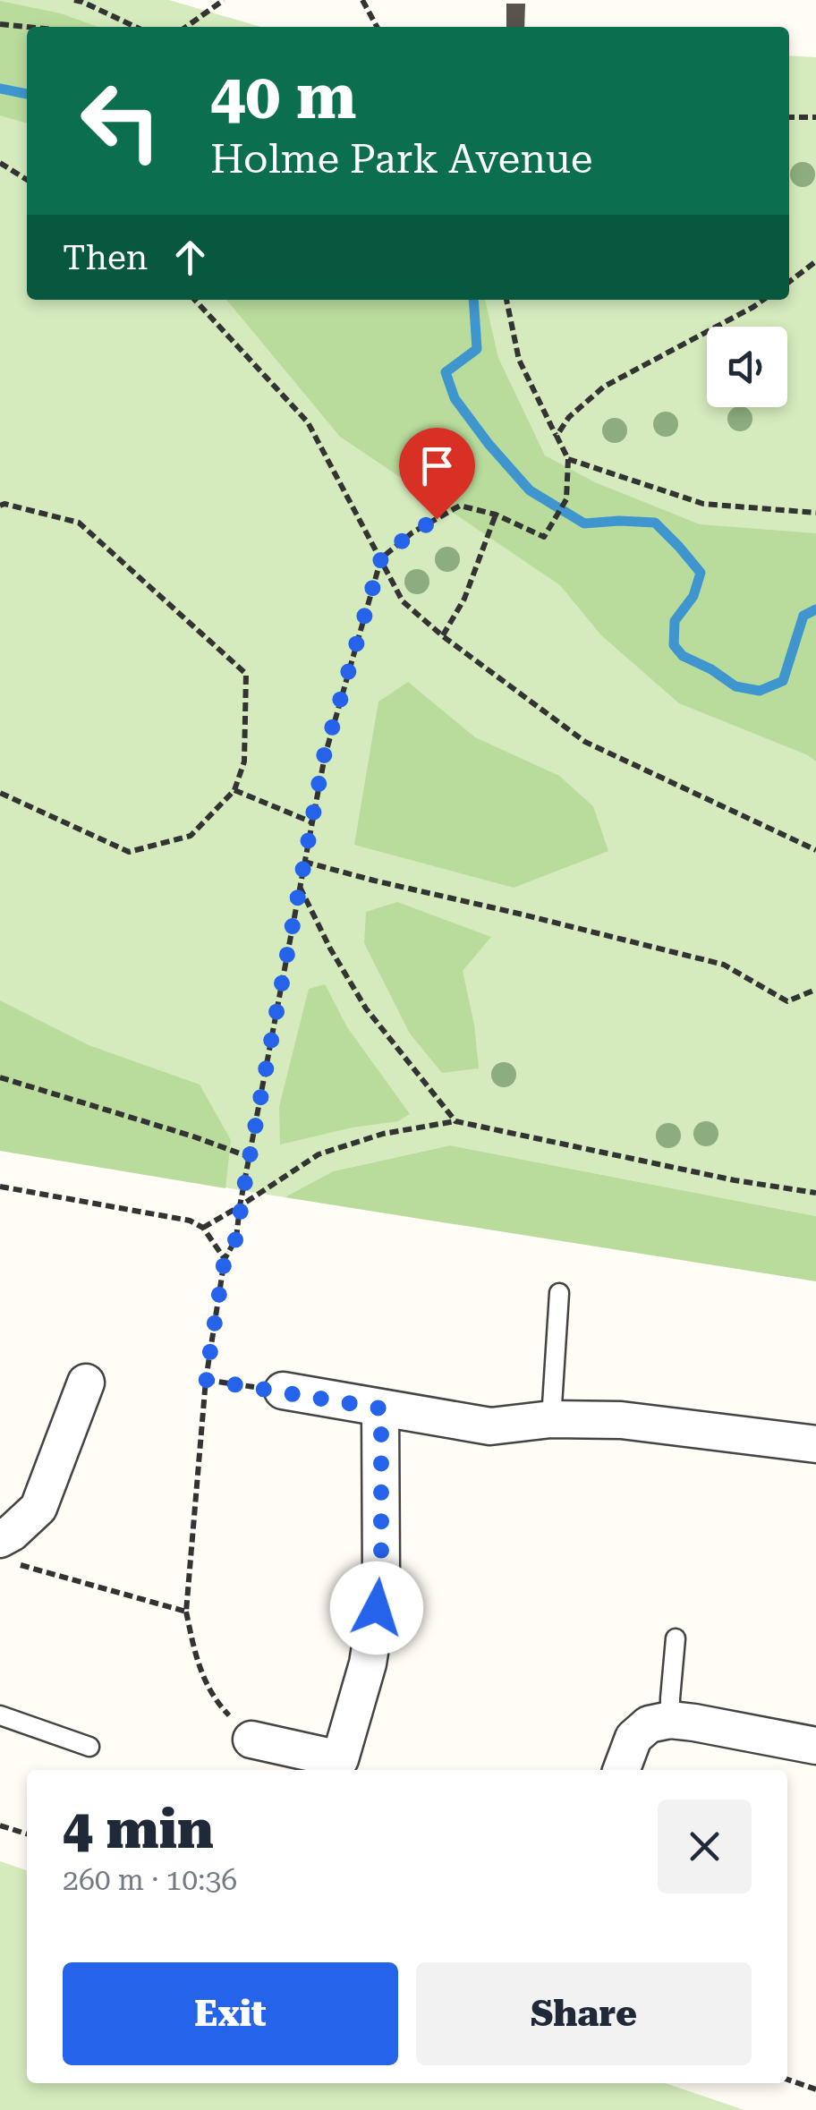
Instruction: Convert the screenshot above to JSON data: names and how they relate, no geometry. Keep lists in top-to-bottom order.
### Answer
{
  "page": {
    "turn": ["40 m", "Holme Park Avenue"],
    "then": "Then",
    "heading": ["4 min", "260 m · 10:36"],
    "buttons": ["Exit", "Share"]
  }
}
